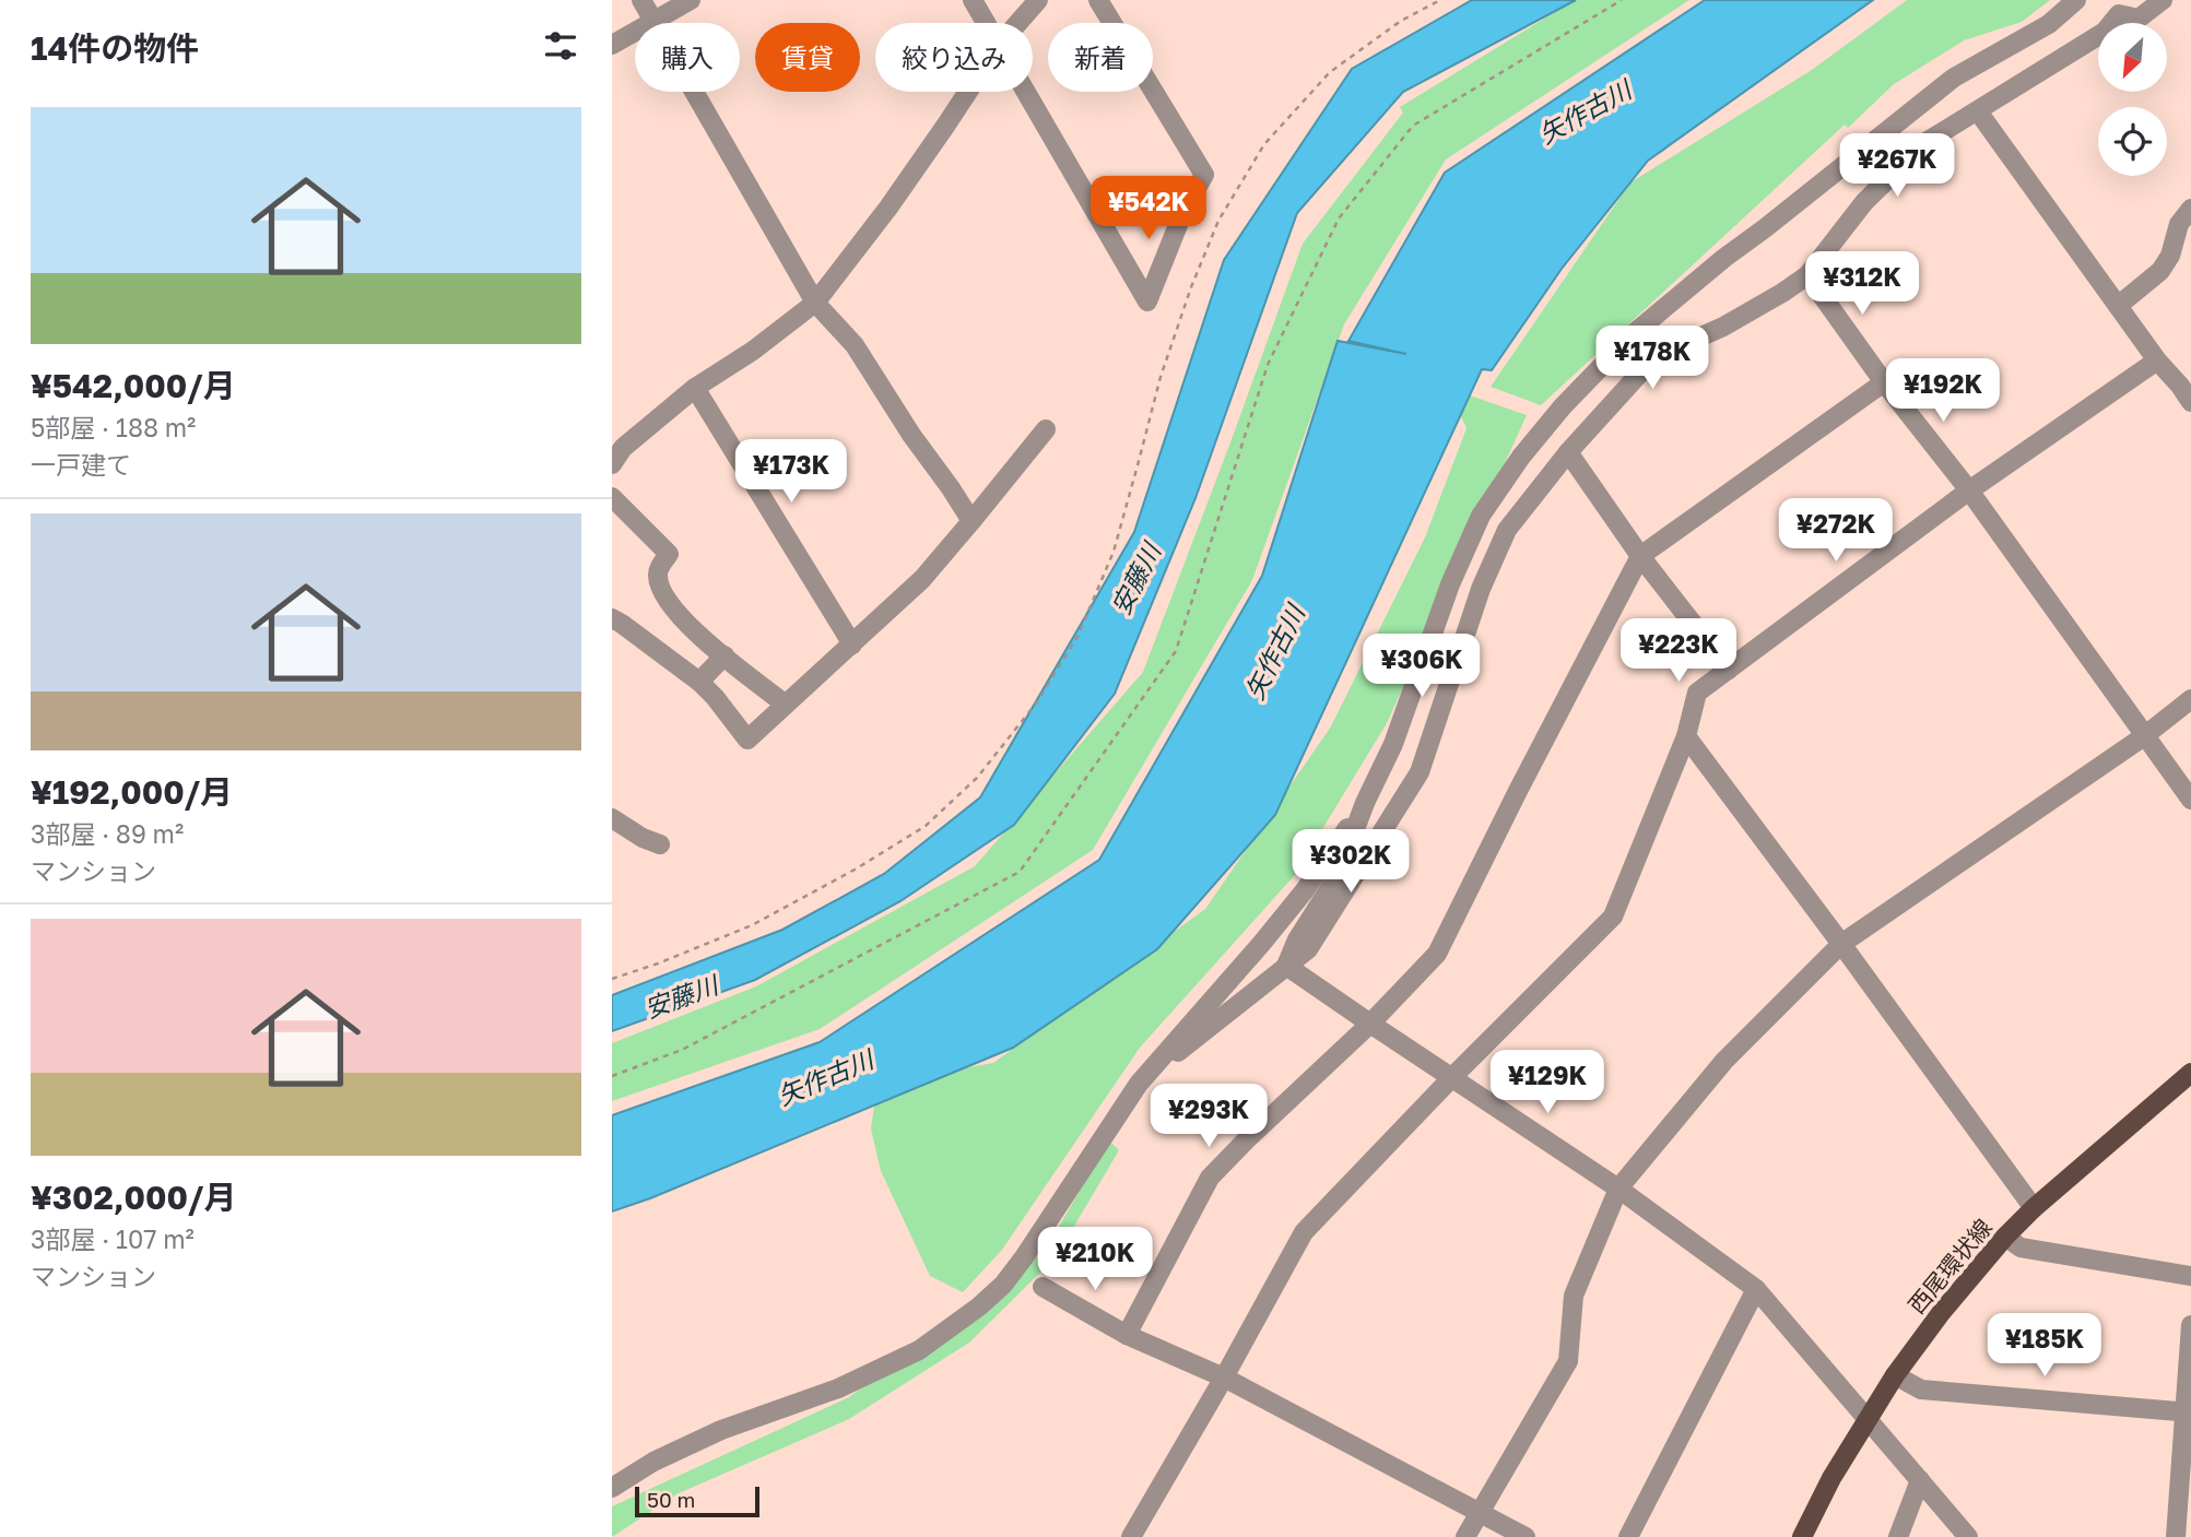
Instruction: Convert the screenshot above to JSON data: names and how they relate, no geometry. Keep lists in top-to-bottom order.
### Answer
{
  "streets": {
    "main road": ["西尾環状線"]
  },
  "water": ["矢作古川", "安藤川"],
  "scale_bar": "50 m",
  "north": "bottom left",
  "page": {
    "heading": "14件の物件",
    "chip": [
      "購入",
      "賃貸",
      "絞り込み",
      "新着"
    ],
    "list": [
      {
        "name": "¥542,000/月",
        "note": "5部屋 · 188 m² · 一戸建て"
      },
      {
        "name": "¥192,000/月",
        "note": "3部屋 · 89 m² · マンション"
      },
      {
        "name": "¥302,000/月",
        "note": "3部屋 · 107 m² · マンション"
      }
    ],
    "price": [
      "¥267K",
      "¥542K",
      "¥312K",
      "¥178K",
      "¥192K",
      "¥173K",
      "¥272K",
      "¥223K",
      "¥306K",
      "¥302K",
      "¥129K",
      "¥293K",
      "¥210K",
      "¥185K"
    ],
    "scale": "50 m"
  }
}
